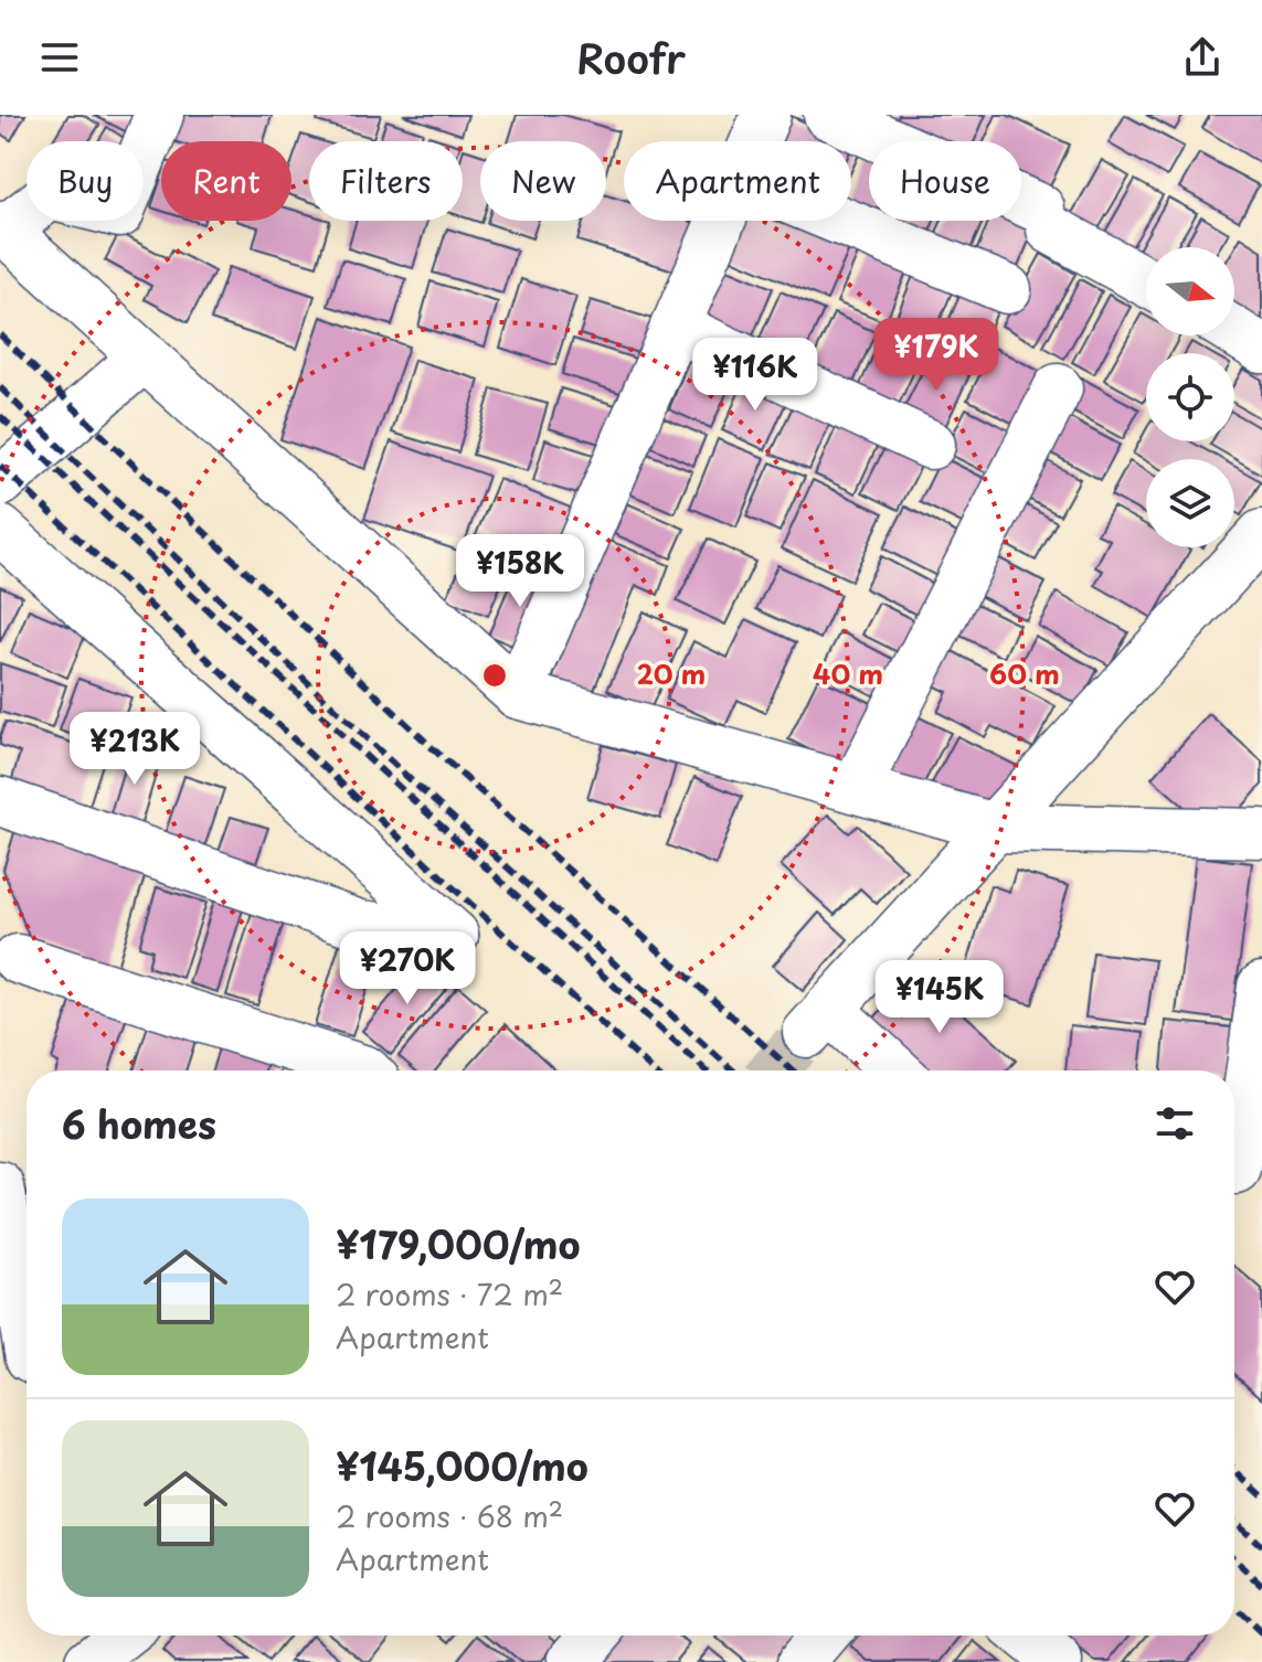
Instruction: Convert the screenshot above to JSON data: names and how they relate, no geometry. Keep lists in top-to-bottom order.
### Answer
{
  "north": "right",
  "page": {
    "header": "Roofr",
    "chip": [
      "Buy",
      "Rent",
      "Filters",
      "New",
      "Apartment",
      "House"
    ],
    "price": [
      "¥179K",
      "¥116K",
      "¥158K",
      "¥213K",
      "¥270K",
      "¥145K"
    ],
    "heading": "6 homes",
    "list": [
      {
        "name": "¥179,000/mo",
        "note": "2 rooms · 72 m² · Apartment"
      },
      {
        "name": "¥145,000/mo",
        "note": "2 rooms · 68 m² · Apartment"
      }
    ]
  },
  "rings": ["20 m", "40 m", "60 m"]
}
